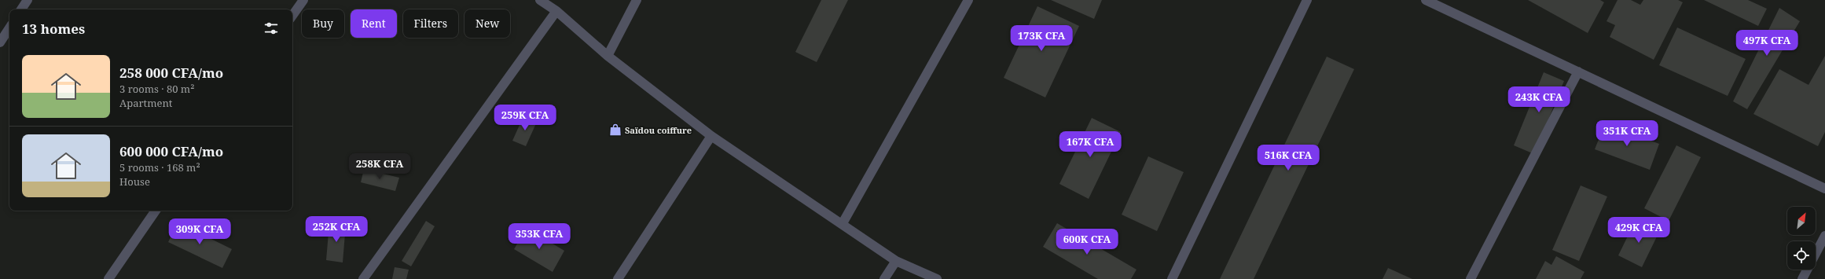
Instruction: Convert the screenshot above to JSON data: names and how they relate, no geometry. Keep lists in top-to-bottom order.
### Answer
{
  "places": {
    "shop": ["Saïdou coiffure"]
  },
  "north": "top right",
  "page": {
    "chip": [
      "Buy",
      "Rent",
      "Filters",
      "New"
    ],
    "heading": "13 homes",
    "price": [
      "173K CFA",
      "497K CFA",
      "243K CFA",
      "259K CFA",
      "351K CFA",
      "167K CFA",
      "516K CFA",
      "258K CFA",
      "252K CFA",
      "429K CFA",
      "309K CFA",
      "353K CFA",
      "600K CFA"
    ],
    "list": [
      {
        "name": "258 000 CFA/mo",
        "note": "3 rooms · 80 m² · Apartment"
      },
      {
        "name": "600 000 CFA/mo",
        "note": "5 rooms · 168 m² · House"
      }
    ]
  }
}
